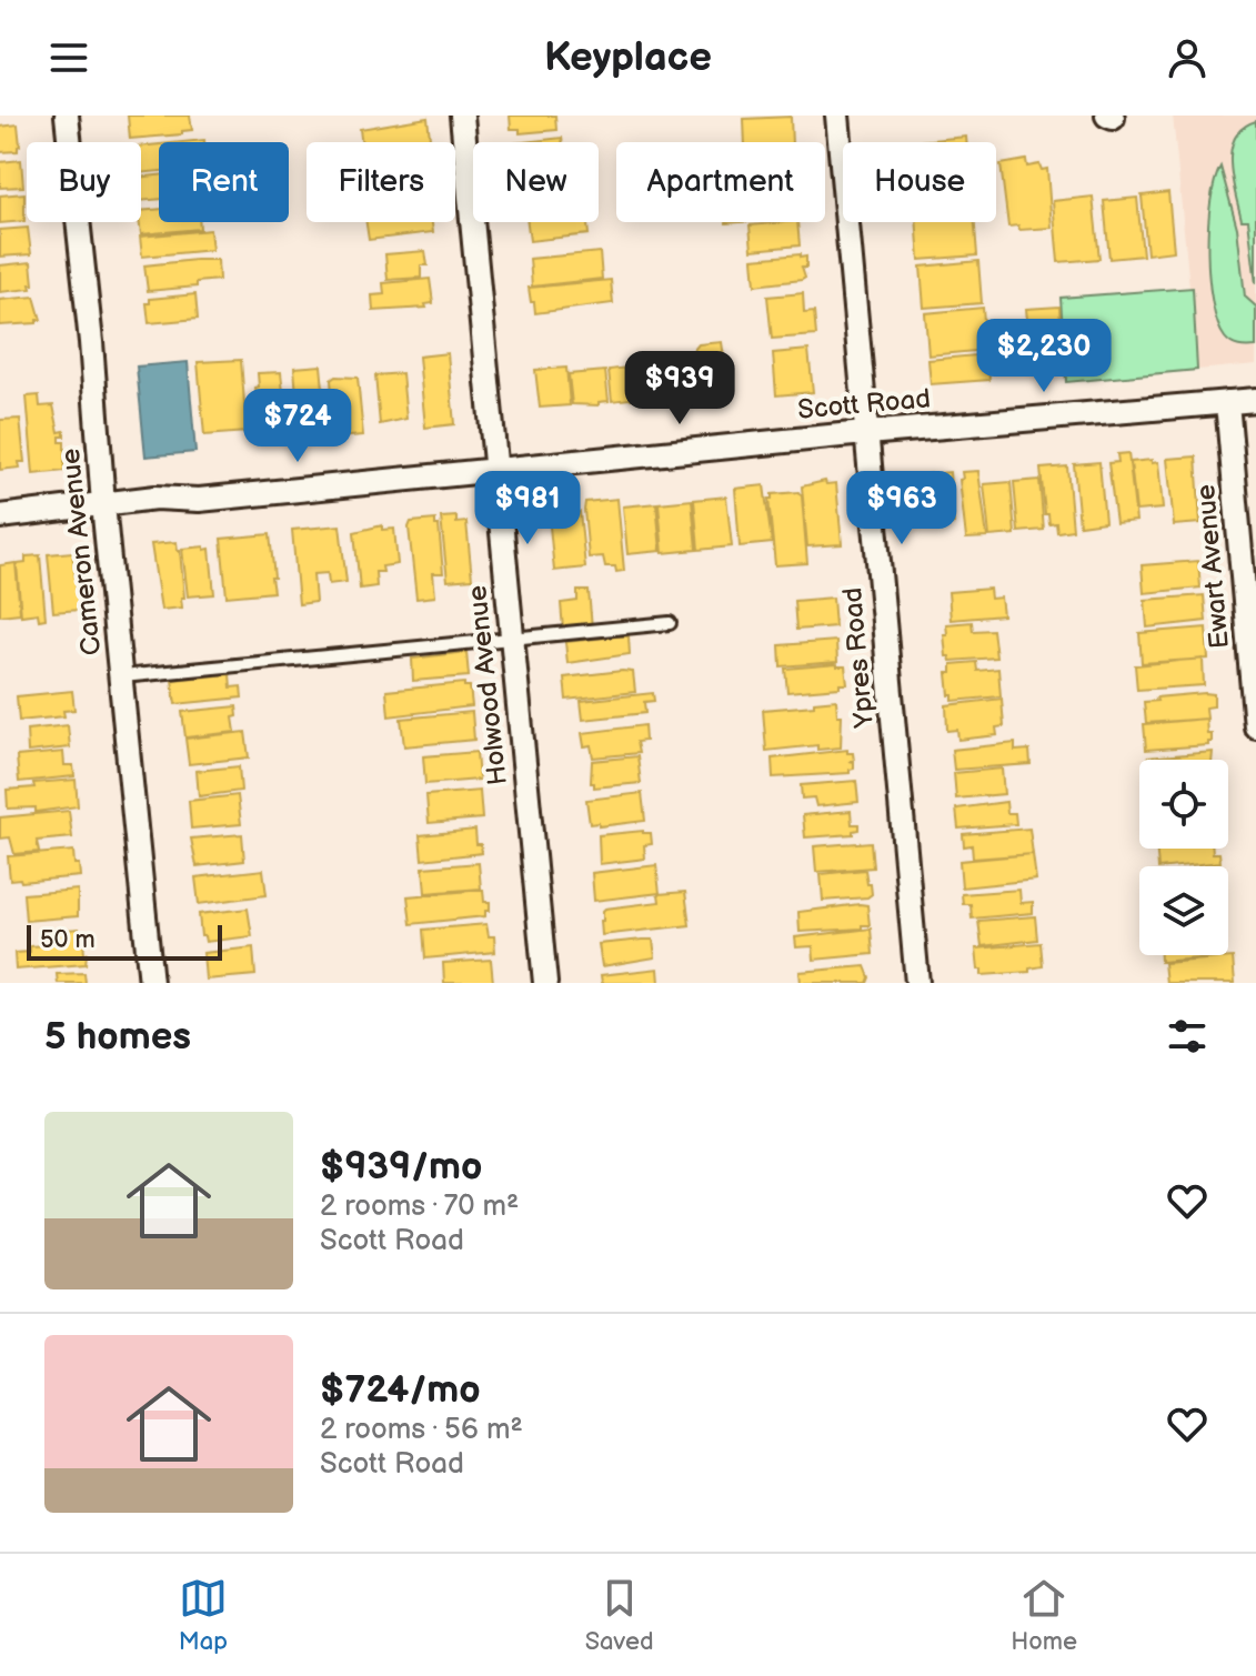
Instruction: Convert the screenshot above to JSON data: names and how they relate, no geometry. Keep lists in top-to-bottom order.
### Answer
{
  "streets": {
    "street": [
      "Scott Road",
      "Cameron Avenue",
      "Ewart Avenue",
      "Ypres Road",
      "Holwood Avenue"
    ]
  },
  "crossings": [
    ["Scott Road", "Cameron Avenue"],
    ["Scott Road", "Ewart Avenue"],
    ["Scott Road", "Ypres Road"],
    ["Scott Road", "Holwood Avenue"]
  ],
  "scale_bar": "50 m",
  "page": {
    "header": "Keyplace",
    "chip": [
      "Buy",
      "Rent",
      "Filters",
      "New",
      "Apartment",
      "House"
    ],
    "price": [
      "$2,230",
      "$939",
      "$724",
      "$981",
      "$963"
    ],
    "scale": "50 m",
    "heading": "5 homes",
    "list": [
      {
        "name": "$939/mo",
        "note": "2 rooms · 70 m² · Scott Road"
      },
      {
        "name": "$724/mo",
        "note": "2 rooms · 56 m² · Scott Road"
      }
    ],
    "tabs": ["Map", "Saved", "Home"]
  }
}
